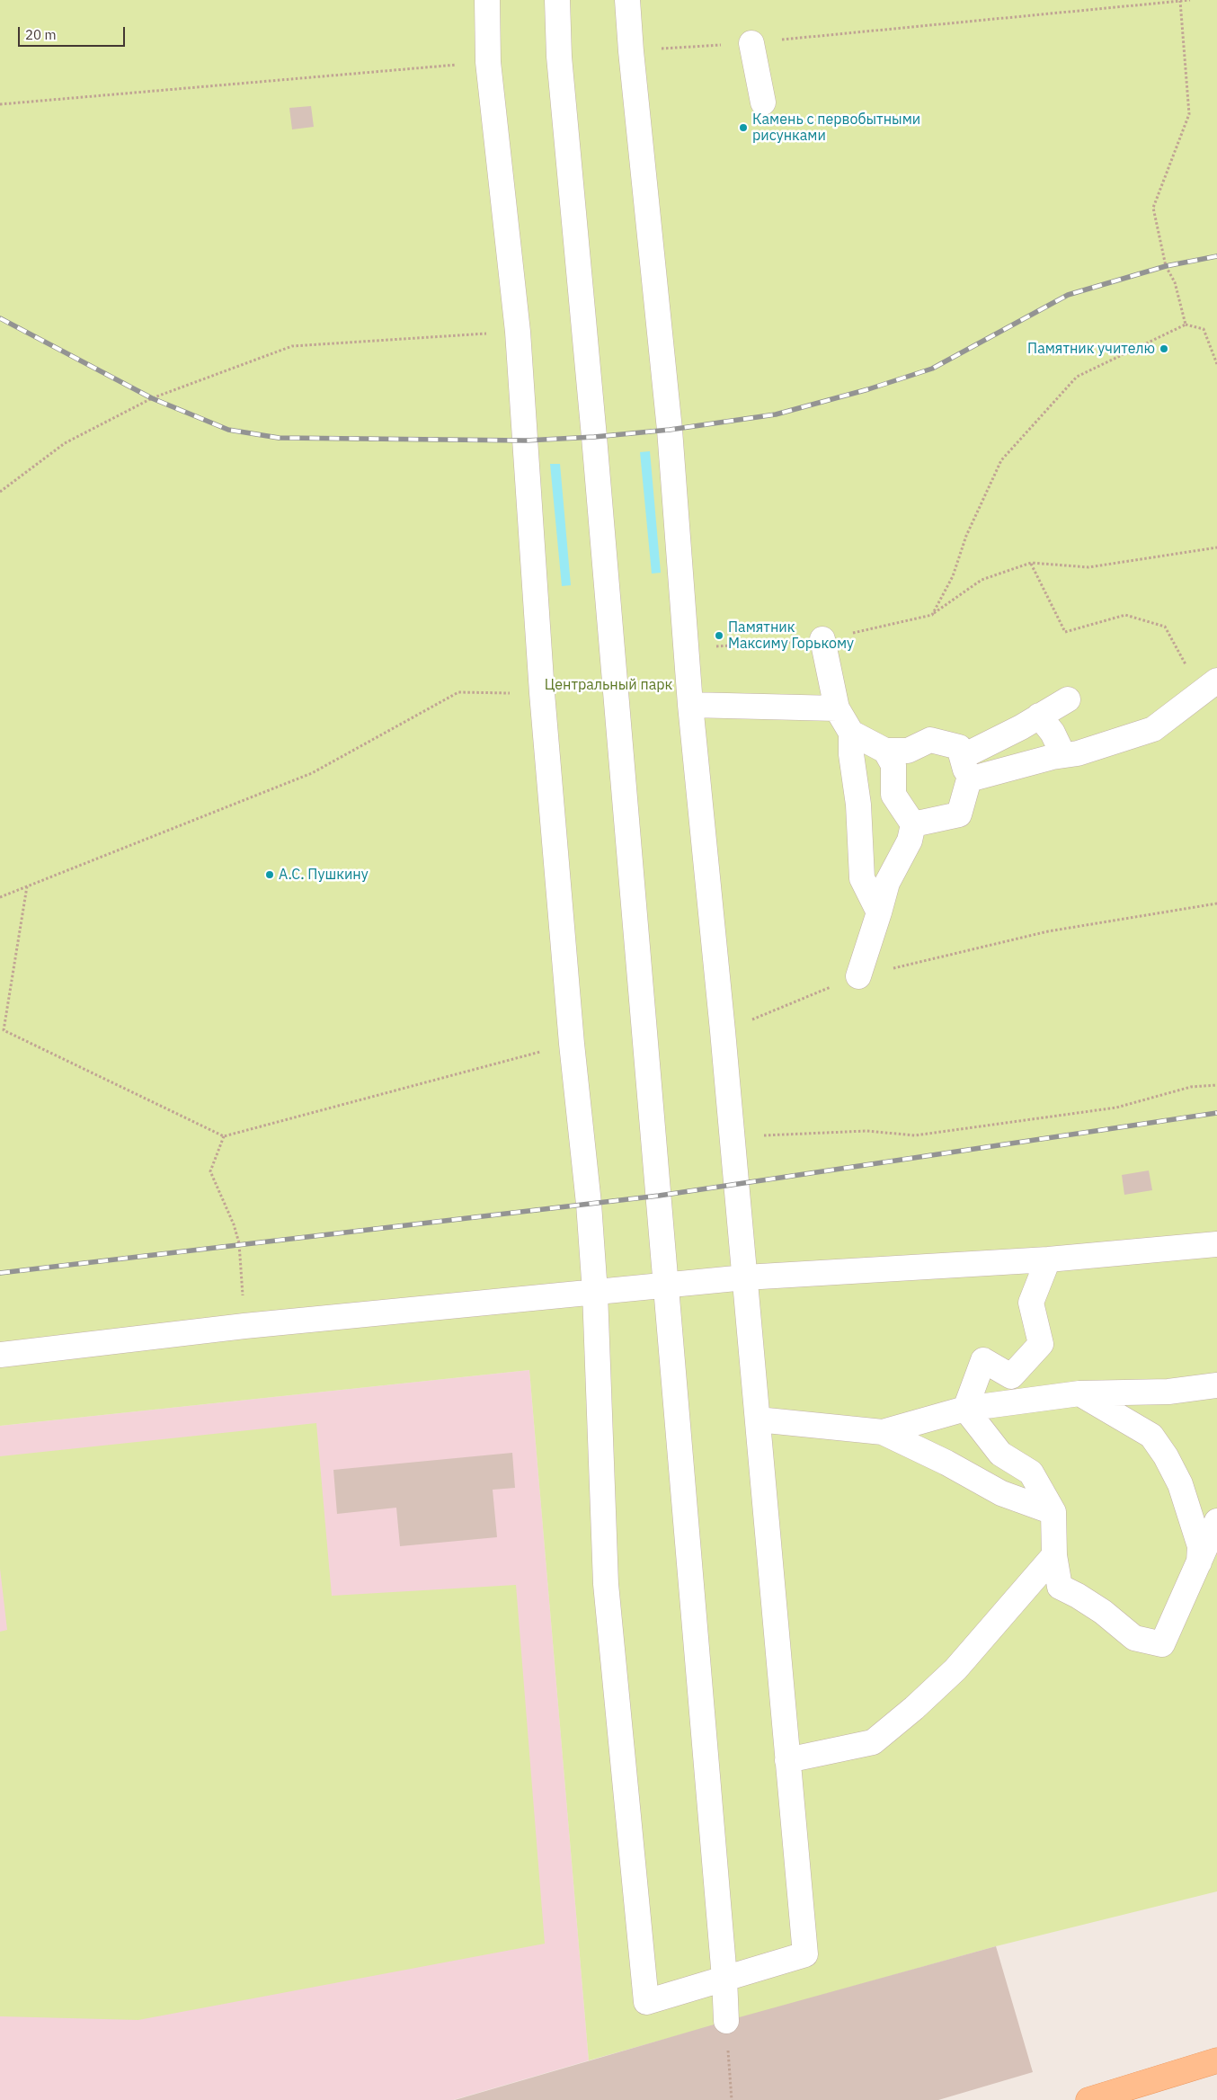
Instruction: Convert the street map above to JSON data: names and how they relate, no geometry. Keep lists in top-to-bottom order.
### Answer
{
  "parks": ["Центральный парк"],
  "places": [
    "Камень с первобытными рисунками",
    "Памятник учителю",
    "Памятник Максиму Горькому",
    "А.С. Пушкину"
  ],
  "scale_bar": "20 m"
}
